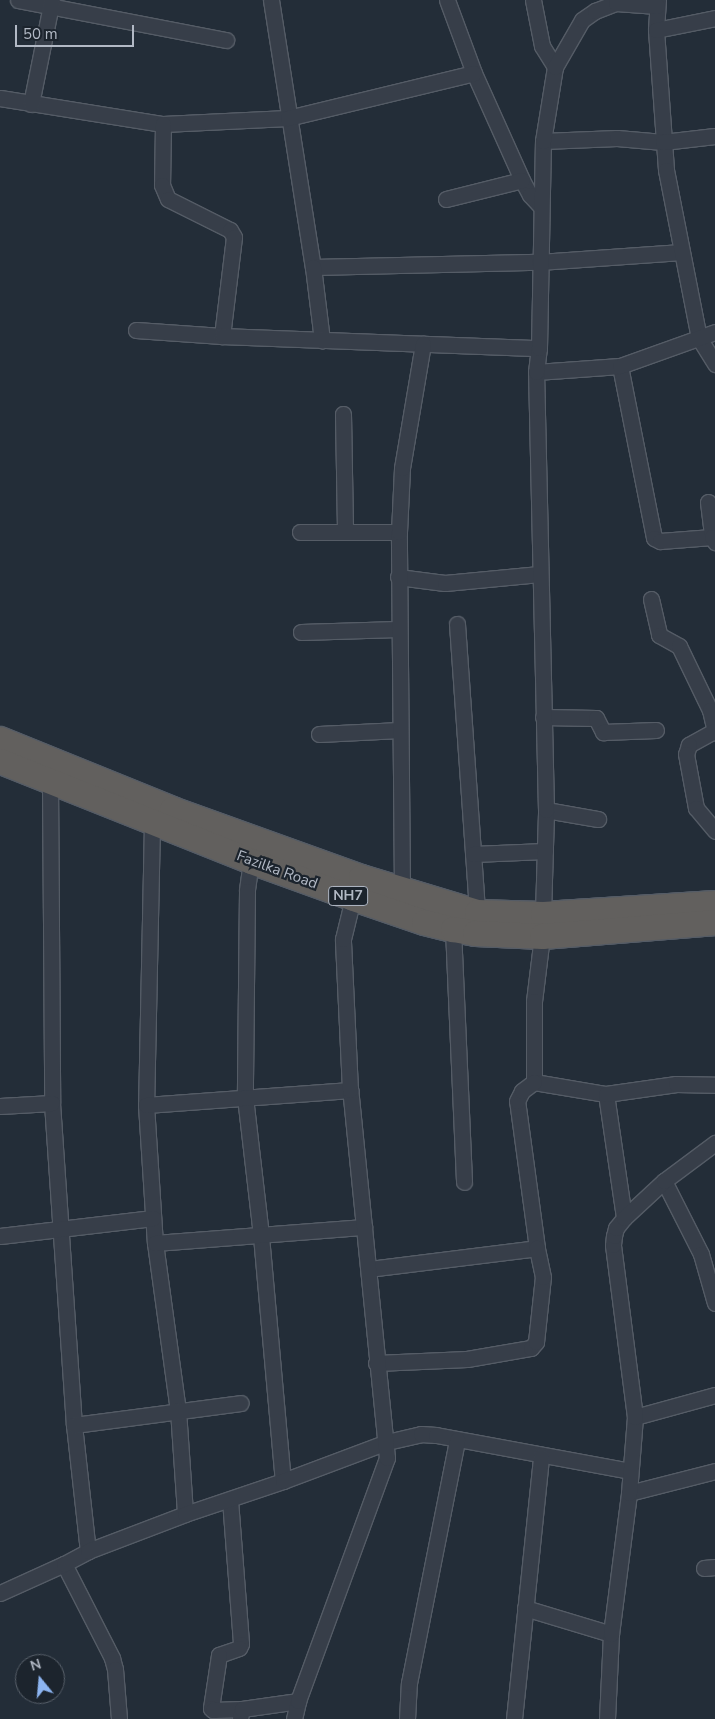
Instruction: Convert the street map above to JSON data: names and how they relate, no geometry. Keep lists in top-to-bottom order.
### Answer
{
  "streets": {
    "highway": ["Fazilka Road", "NH7"]
  },
  "scale_bar": "50 m",
  "north": "top"
}
